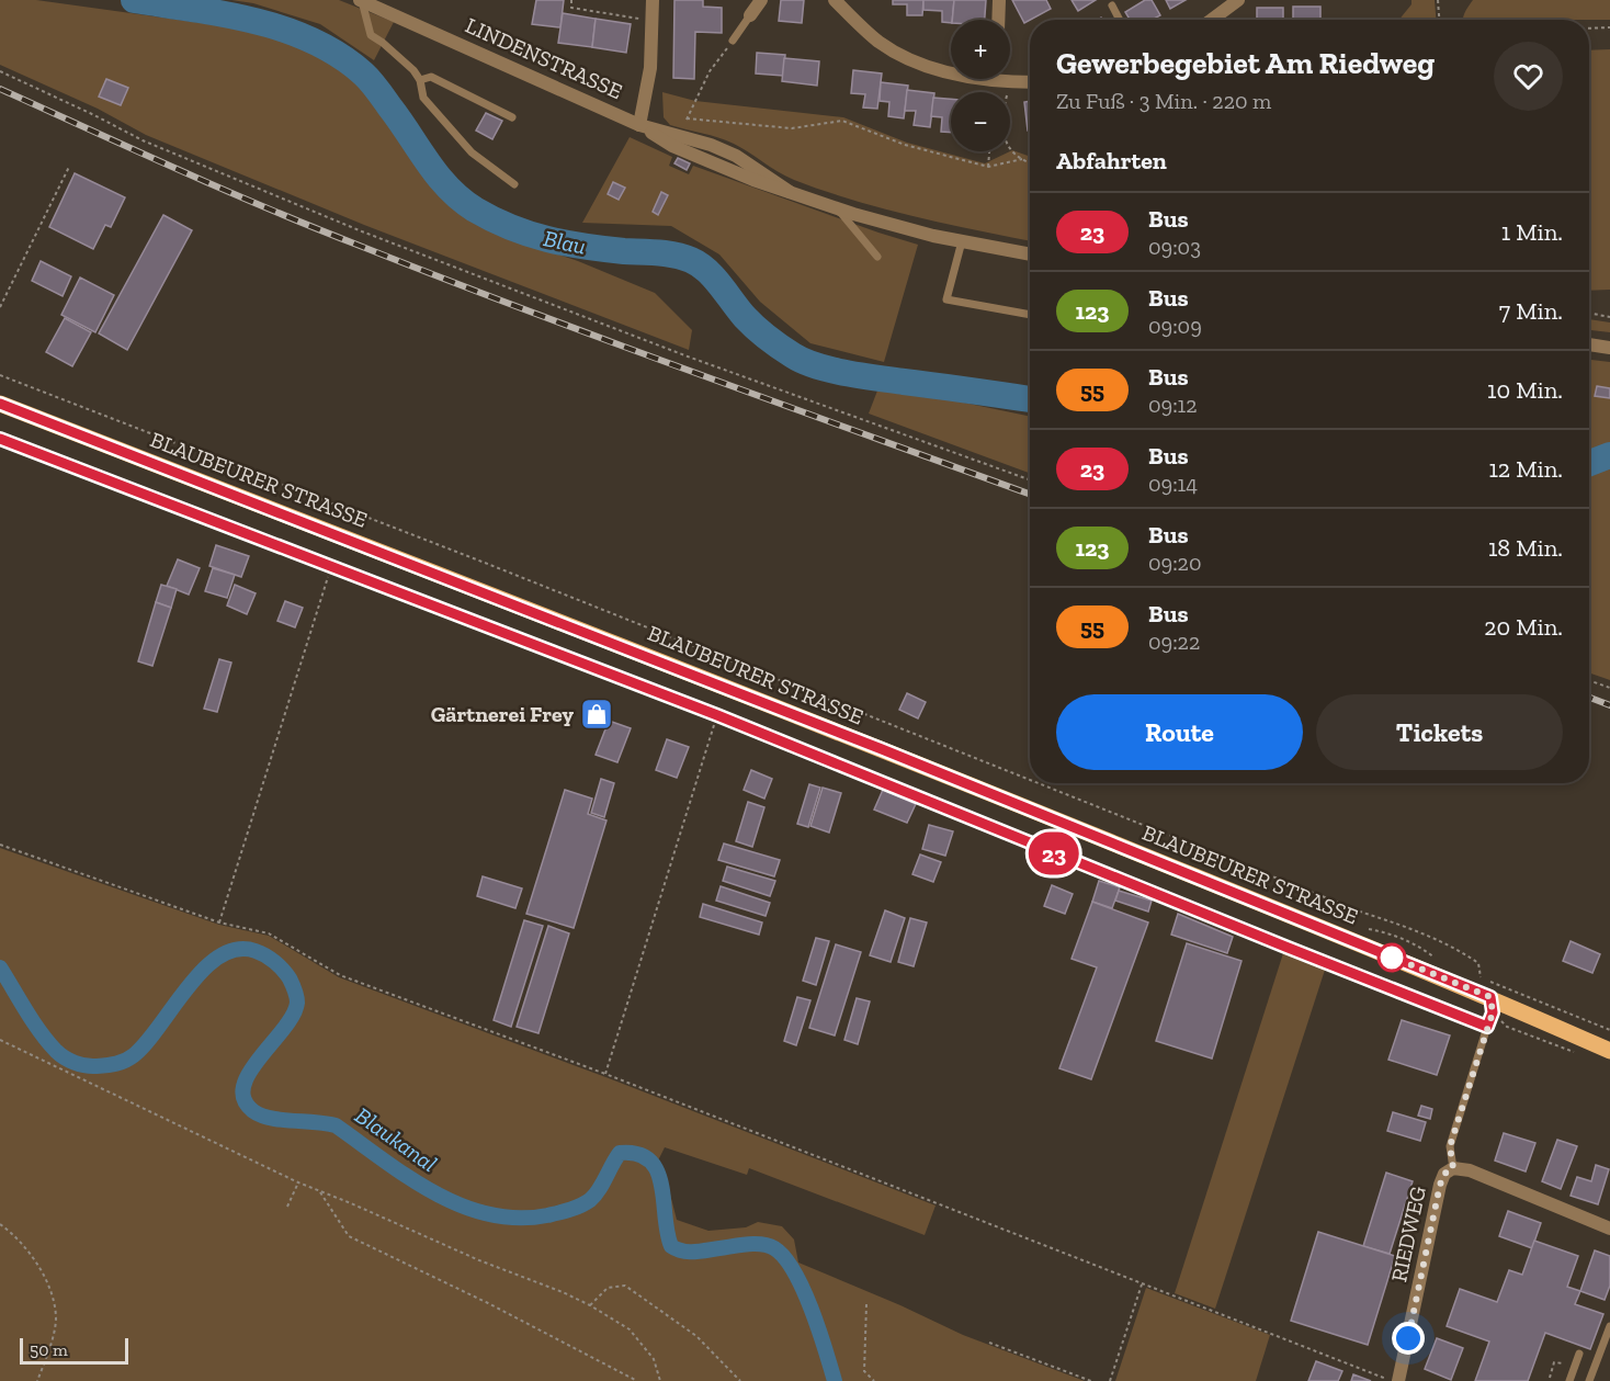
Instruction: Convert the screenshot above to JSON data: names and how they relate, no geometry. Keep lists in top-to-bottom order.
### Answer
{
  "streets": {
    "main road": ["BLAUBEURER STRASSE"],
    "street": ["LINDENSTRASSE", "RIEDWEG"]
  },
  "water": ["Blau", "Blaukanal"],
  "places": {
    "shop": ["Gärtnerei Frey"]
  },
  "lines": ["bus line 23"],
  "scale_bar": "50 m",
  "page": {
    "on_map": "23",
    "map_buttons": ["+", "−"],
    "heading": [
      ["Gewerbegebiet Am Riedweg", "Zu Fuß · 3 Min. · 220 m"],
      "Abfahrten"
    ],
    "list": [
      {
        "mark": "23",
        "name": "Bus",
        "note": "09:03",
        "value": "1 Min."
      },
      {
        "mark": "123",
        "name": "Bus",
        "note": "09:09",
        "value": "7 Min."
      },
      {
        "mark": "55",
        "name": "Bus",
        "note": "09:12",
        "value": "10 Min."
      },
      {
        "mark": "23",
        "name": "Bus",
        "note": "09:14",
        "value": "12 Min."
      },
      {
        "mark": "123",
        "name": "Bus",
        "note": "09:20",
        "value": "18 Min."
      },
      {
        "mark": "55",
        "name": "Bus",
        "note": "09:22",
        "value": "20 Min."
      }
    ],
    "buttons": ["Route", "Tickets"],
    "scale": "50 m"
  }
}
